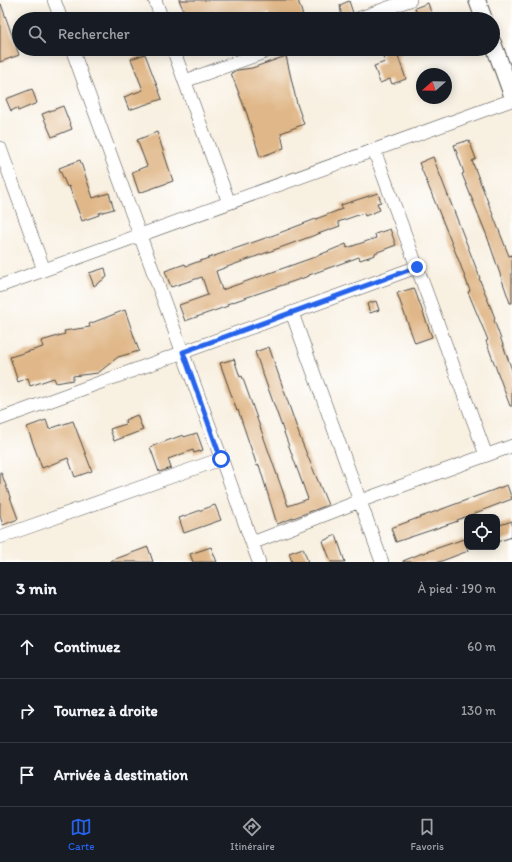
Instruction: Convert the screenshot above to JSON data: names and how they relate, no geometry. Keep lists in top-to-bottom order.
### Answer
{
  "north": "left",
  "page": {
    "search": "Rechercher",
    "heading": ["3 min", "À pied · 190 m"],
    "list": [
      ["Continuez", "60 m"],
      ["Tournez à droite", "130 m"],
      "Arrivée à destination"
    ],
    "nav": ["Carte", "Itinéraire", "Favoris"]
  }
}
